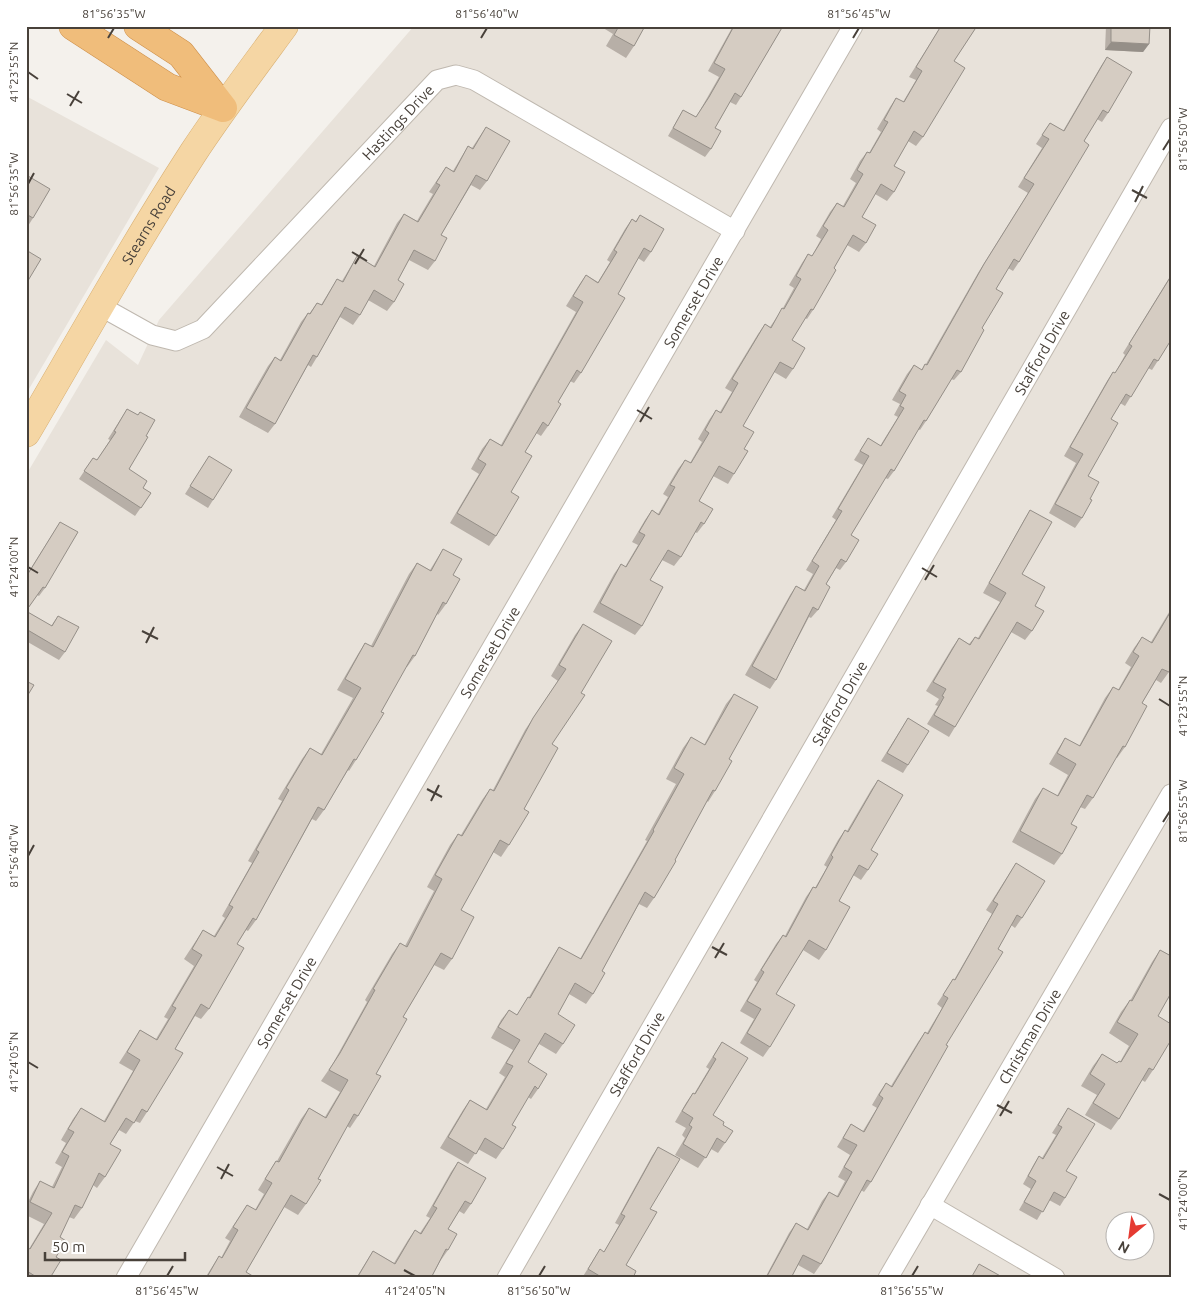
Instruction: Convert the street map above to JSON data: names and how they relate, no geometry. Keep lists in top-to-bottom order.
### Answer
{
  "streets": {
    "main road": ["Stearns Road"],
    "street": [
      "Hastings Drive",
      "Somerset Drive",
      "Stafford Drive",
      "Christman Drive"
    ]
  },
  "crossings": [
    ["Hastings Drive", "Stearns Road"],
    ["Hastings Drive", "Somerset Drive"]
  ],
  "scale_bar": "50 m",
  "north": "bottom left",
  "coordinates": [
    "81°56'35\"W",
    "81°56'40\"W",
    "81°56'45\"W",
    "41°23'55\"N",
    "81°56'50\"W",
    "41°24'00\"N",
    "81°56'55\"W",
    "41°24'05\"N"
  ]
}
